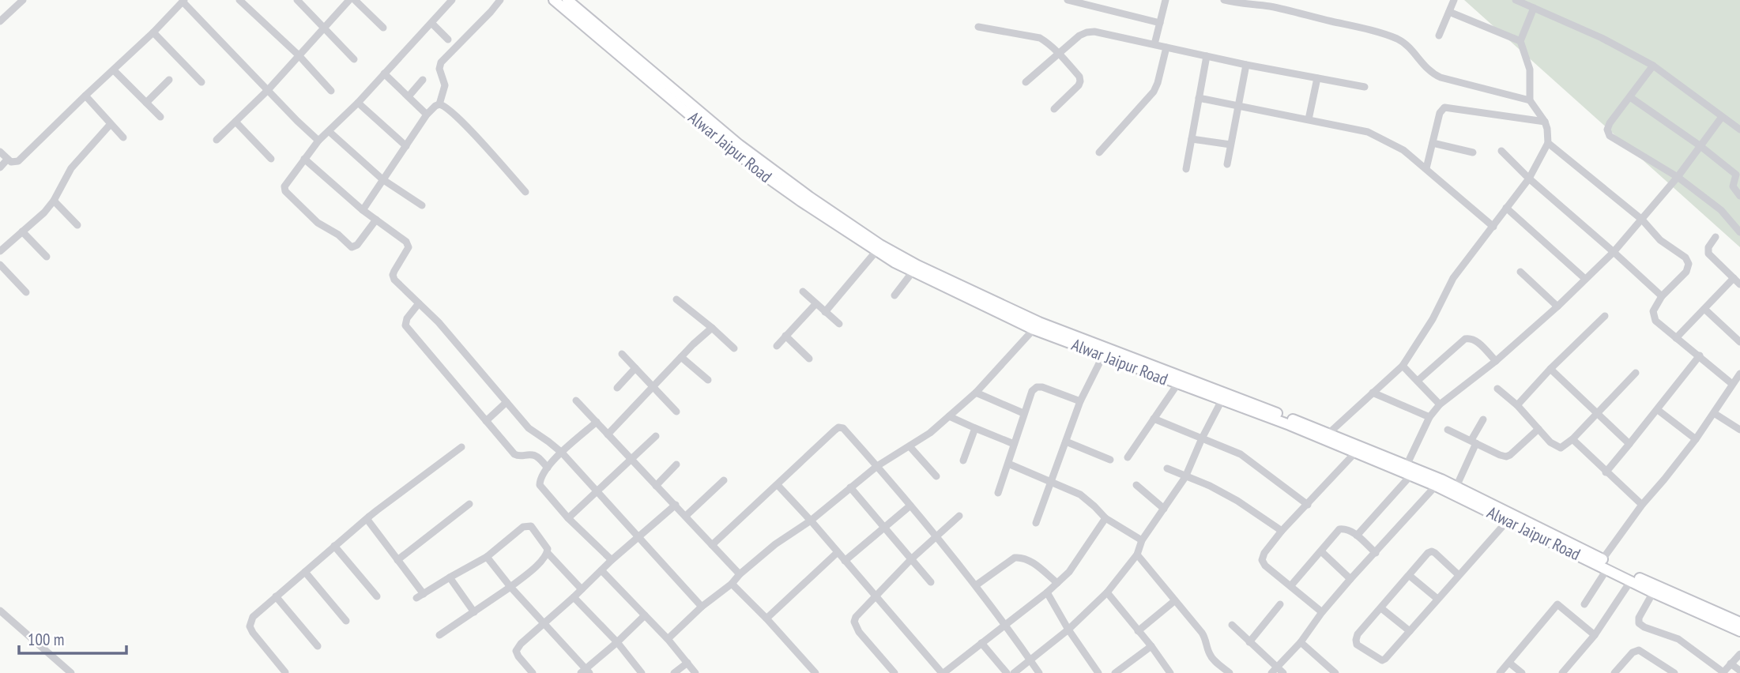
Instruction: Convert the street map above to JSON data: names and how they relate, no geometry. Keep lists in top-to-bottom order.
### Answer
{
  "streets": {
    "main road": ["Alwar Jaipur Road"]
  },
  "scale_bar": "100 m"
}
